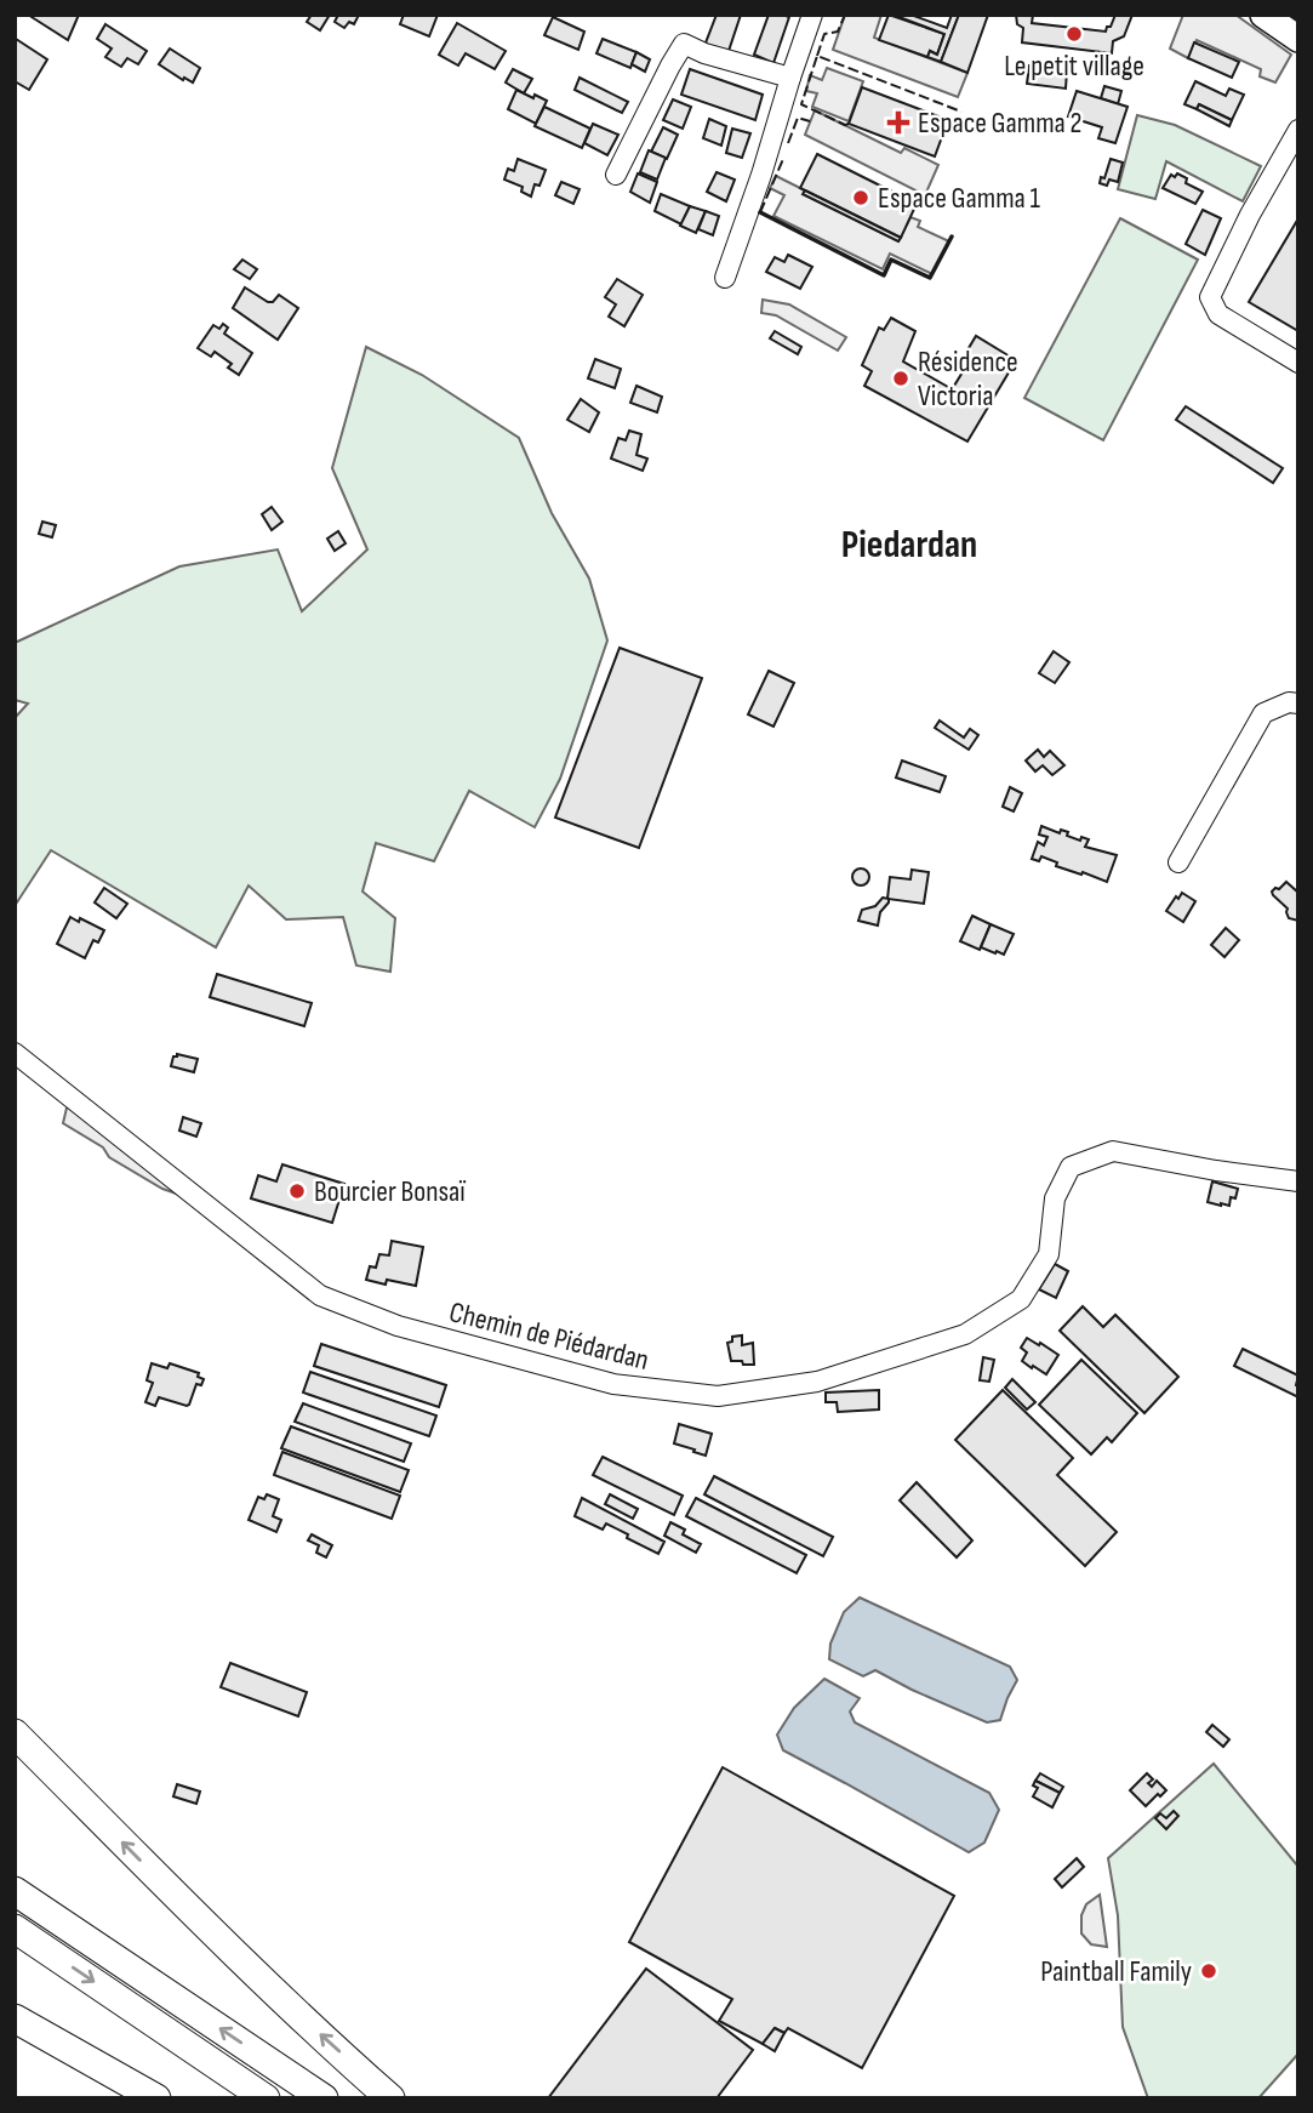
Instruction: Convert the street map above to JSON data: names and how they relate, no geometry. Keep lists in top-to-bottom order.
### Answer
{
  "streets": {
    "street": ["Chemin de Piédardan"]
  },
  "districts": ["Piedardan"],
  "places": {
    "other": [
      "Le petit village",
      "Espace Gamma 1",
      "Résidence Victoria",
      "Bourcier Bonsaï",
      "Paintball Family"
    ],
    "health": ["Espace Gamma 2"]
  }
}
